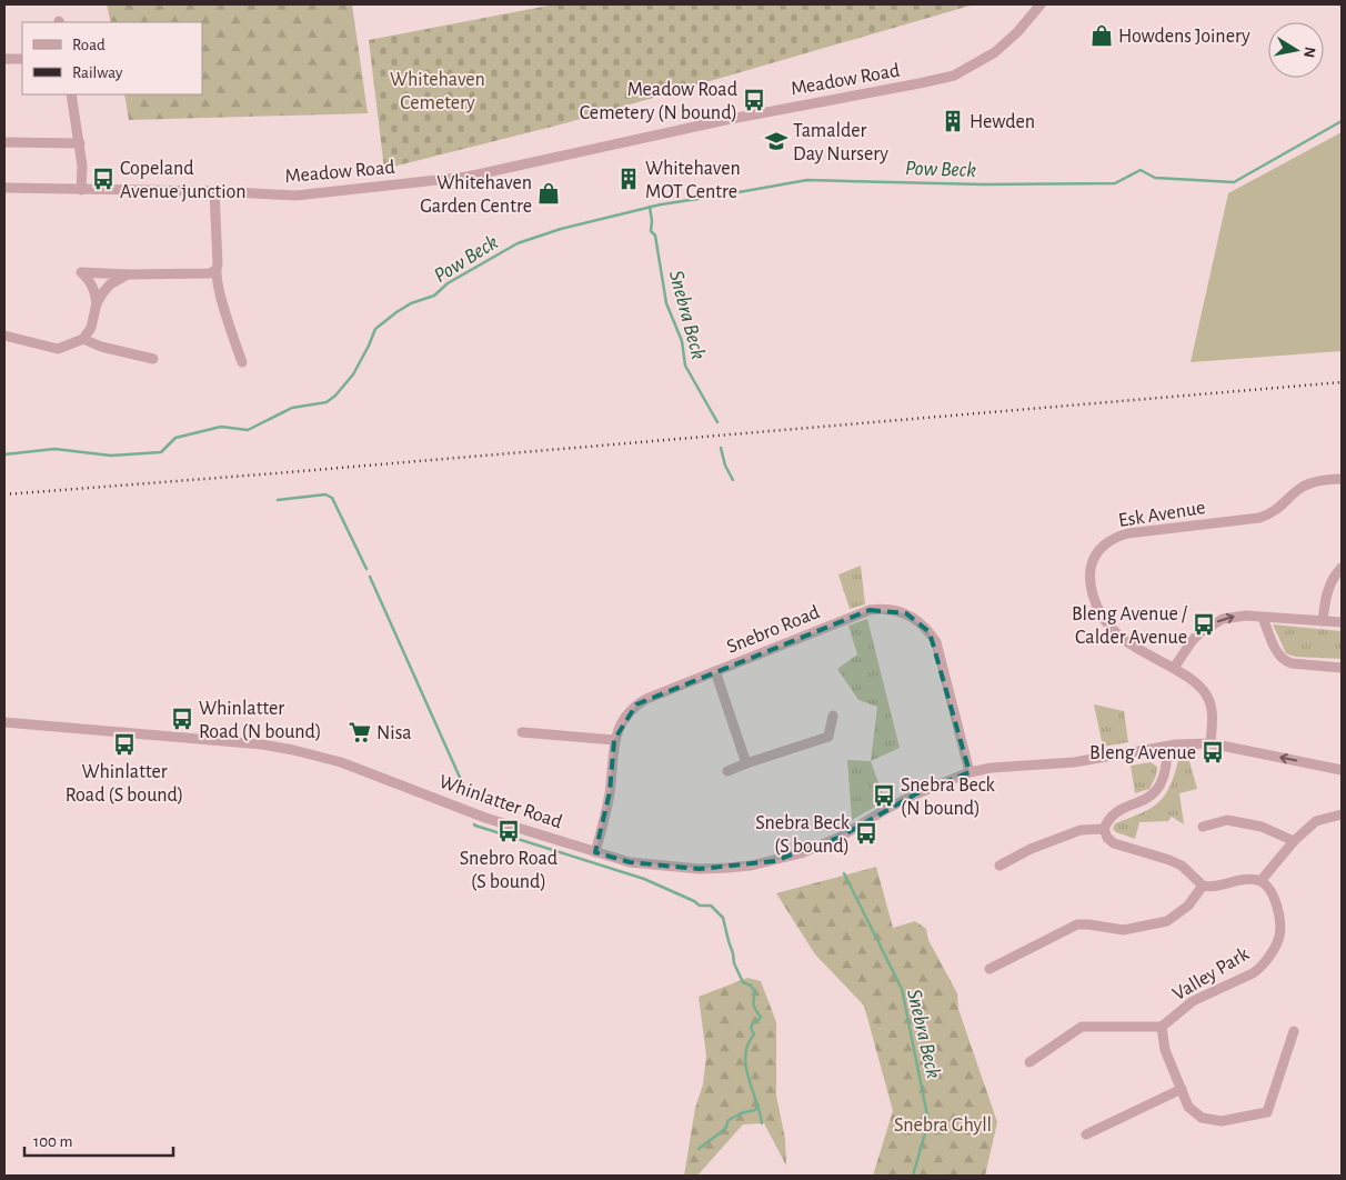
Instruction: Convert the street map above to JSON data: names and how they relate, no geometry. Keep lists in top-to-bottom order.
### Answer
{
  "streets": {
    "street": [
      "Meadow Road",
      "Esk Avenue",
      "Snebro Road",
      "Whinlatter Road",
      "Valley Park"
    ]
  },
  "crossings": [
    ["Snebro Road", "Whinlatter Road"]
  ],
  "water": ["Pow Beck", "Snebra Beck"],
  "parks": ["Whitehaven Cemetery", "Snebra Ghyll"],
  "places": {
    "shop": ["Howdens Joinery", "Whitehaven Garden Centre"],
    "bus stop": [
      "Meadow Road Cemetery (N bound)",
      "Copeland Avenue junction",
      "Bleng Avenue / Calder Avenue",
      "Whinlatter Road (N bound)",
      "Whinlatter Road (S bound)",
      "Bleng Avenue",
      "Snebra Beck (N bound)",
      "Snebro Road (S bound)",
      "Snebra Beck (S bound)"
    ],
    "building": ["Hewden", "Whitehaven MOT Centre"],
    "school or university": ["Tamalder Day Nursery"],
    "supermarket": ["Nisa"]
  },
  "legend": ["Road", "Railway"],
  "scale_bar": "100 m",
  "north": "right"
}
